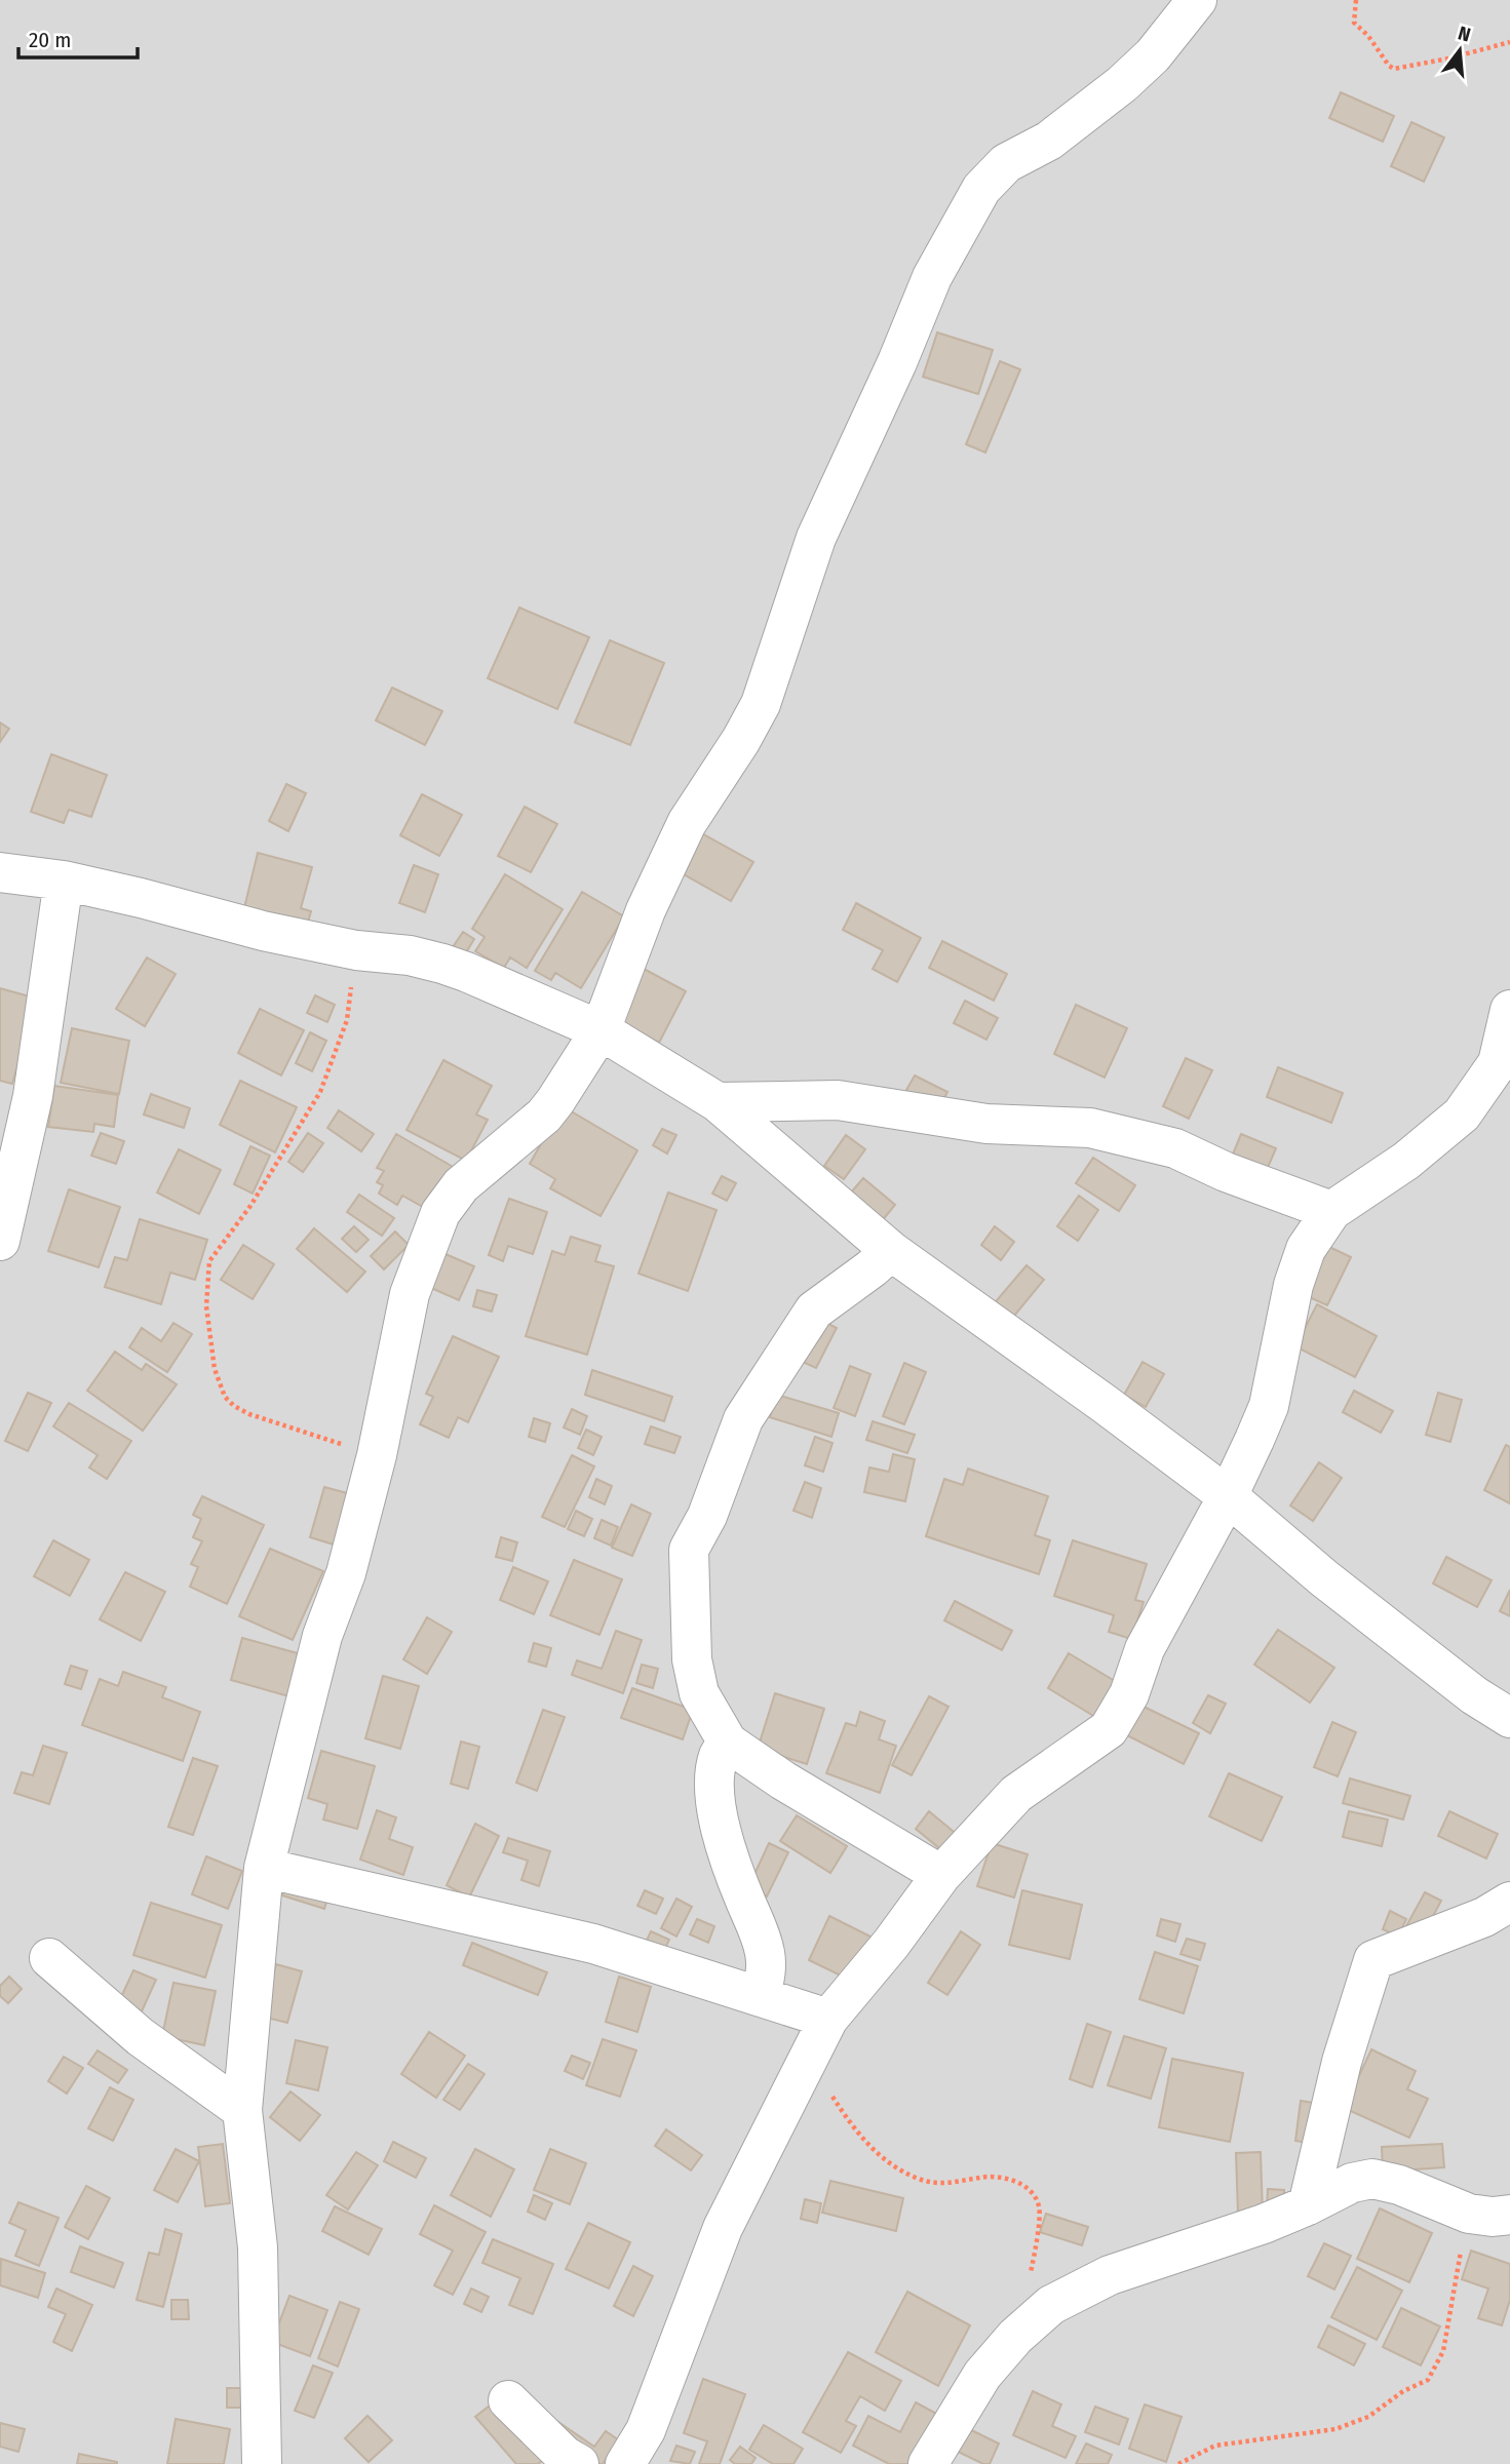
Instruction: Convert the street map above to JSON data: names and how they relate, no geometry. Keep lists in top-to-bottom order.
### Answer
{
  "scale_bar": "20 m",
  "north": "top"
}
